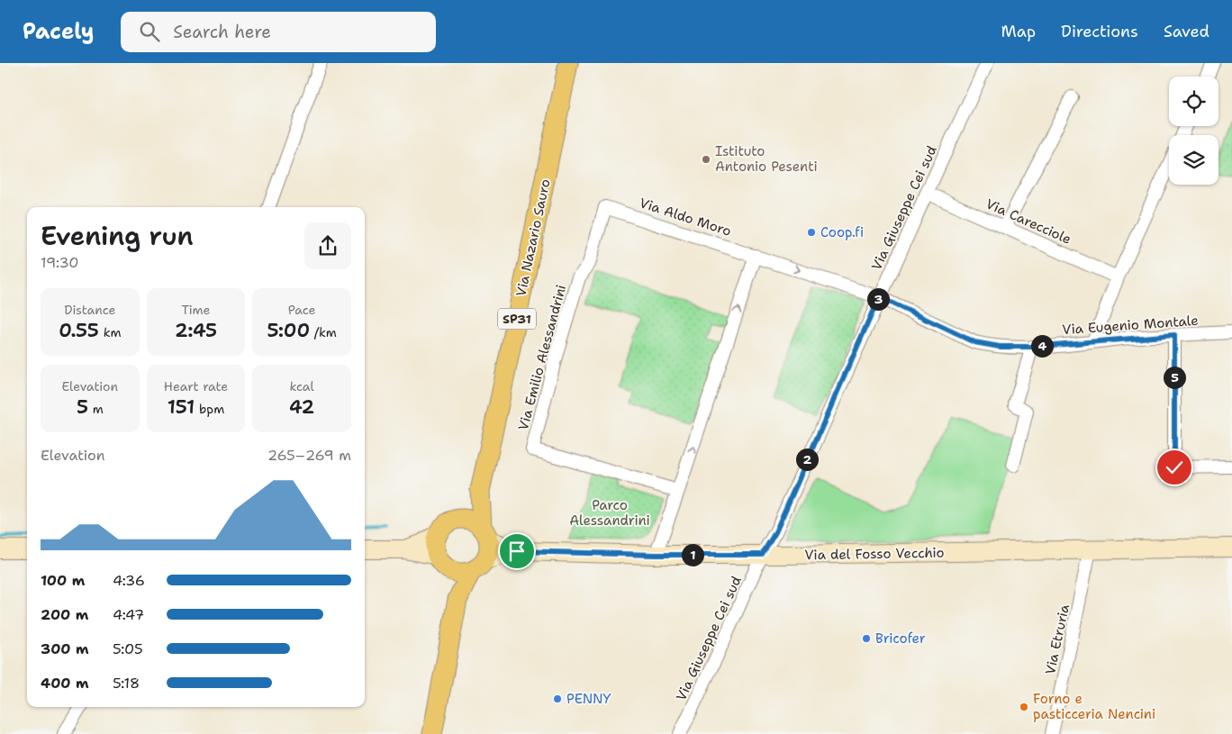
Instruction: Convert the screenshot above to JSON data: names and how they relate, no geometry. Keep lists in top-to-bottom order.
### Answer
{
  "streets": {
    "main road": ["Via Nazario Sauro", "SP31"],
    "street": [
      "Via Giuseppe Cei sud",
      "Via Aldo Moro",
      "Via Carecciole",
      "Via Eugenio Montale",
      "Via Emilio Alessandrini",
      "Via del Fosso Vecchio",
      "Via Etruria"
    ]
  },
  "crossings": [
    ["Via Giuseppe Cei sud", "Via Aldo Moro"],
    ["Via Giuseppe Cei sud", "Via Carecciole"],
    ["Via Giuseppe Cei sud", "Via Eugenio Montale"],
    ["Via Giuseppe Cei sud", "Via del Fosso Vecchio"],
    ["Via Aldo Moro", "Via Eugenio Montale"],
    ["Via Aldo Moro", "Via Emilio Alessandrini"],
    ["Via Nazario Sauro", "Via del Fosso Vecchio"],
    ["Via del Fosso Vecchio", "Via Etruria"]
  ],
  "one_way": ["Via Aldo Moro"],
  "parks": ["Parco Alessandrini"],
  "places": [
    "Istituto Antonio Pesenti",
    "Coop.fi",
    "Bricofer",
    "PENNY",
    "Forno e pasticceria Nencini"
  ],
  "page": {
    "header": "Pacely",
    "search": "Search here",
    "nav": ["Map", "Directions", "Saved"],
    "heading": ["Evening run", "19:30"],
    "stats": [
      ["Distance", "0.55 km"],
      ["Time", "2:45"],
      ["Pace", "5:00 /km"],
      ["Elevation", "5 m"],
      ["Heart rate", "151 bpm"],
      ["kcal", "42"]
    ],
    "pins": [
      "3",
      "4",
      "5",
      "2",
      "1"
    ],
    "chart": ["Elevation", "265–269 m"],
    "list": [
      {
        "name": "100 m",
        "note": "4:36"
      },
      {
        "name": "200 m",
        "note": "4:47"
      },
      {
        "name": "300 m",
        "note": "5:05"
      },
      {
        "name": "400 m",
        "note": "5:18"
      }
    ]
  }
}
